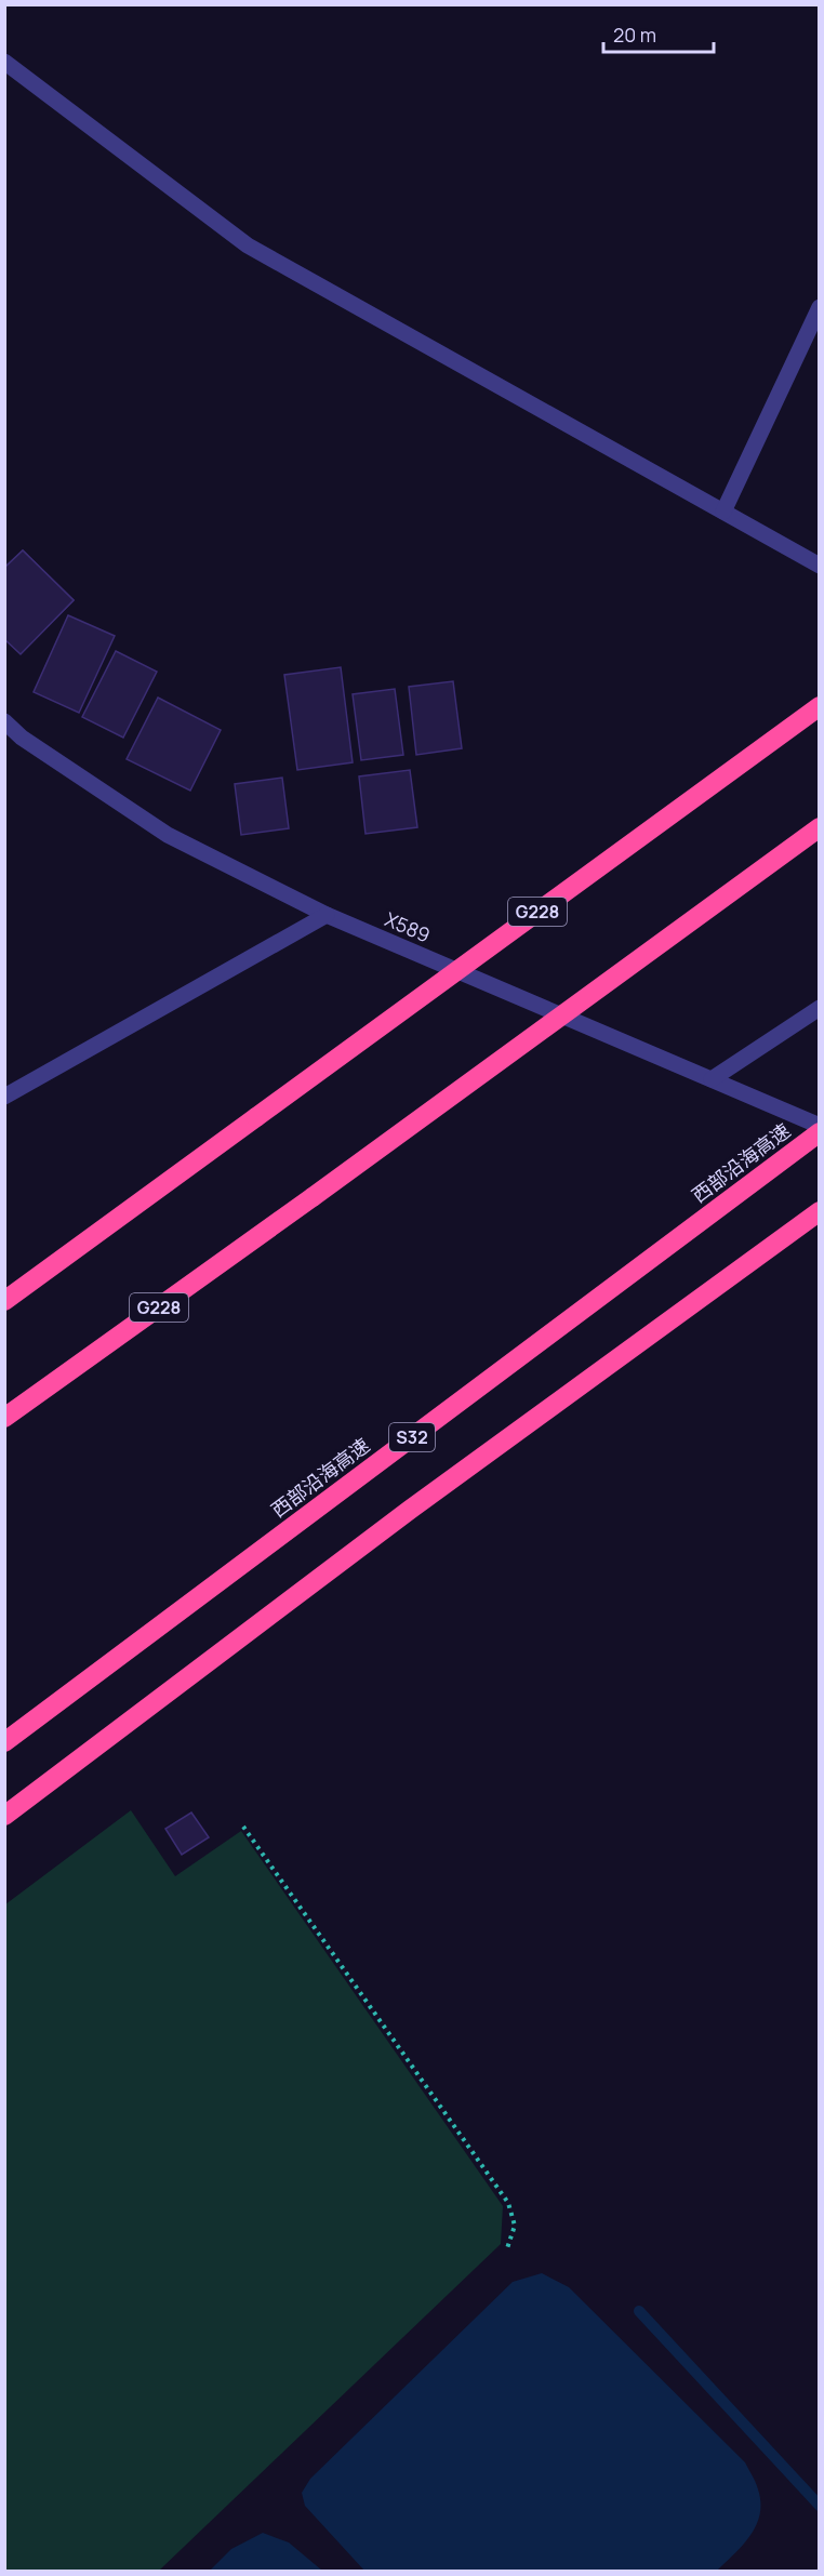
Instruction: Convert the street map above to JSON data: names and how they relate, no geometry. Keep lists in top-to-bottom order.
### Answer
{
  "streets": {
    "highway": ["G228", "西部沿海高速", "S32"],
    "street": ["X589"]
  },
  "scale_bar": "20 m"
}
